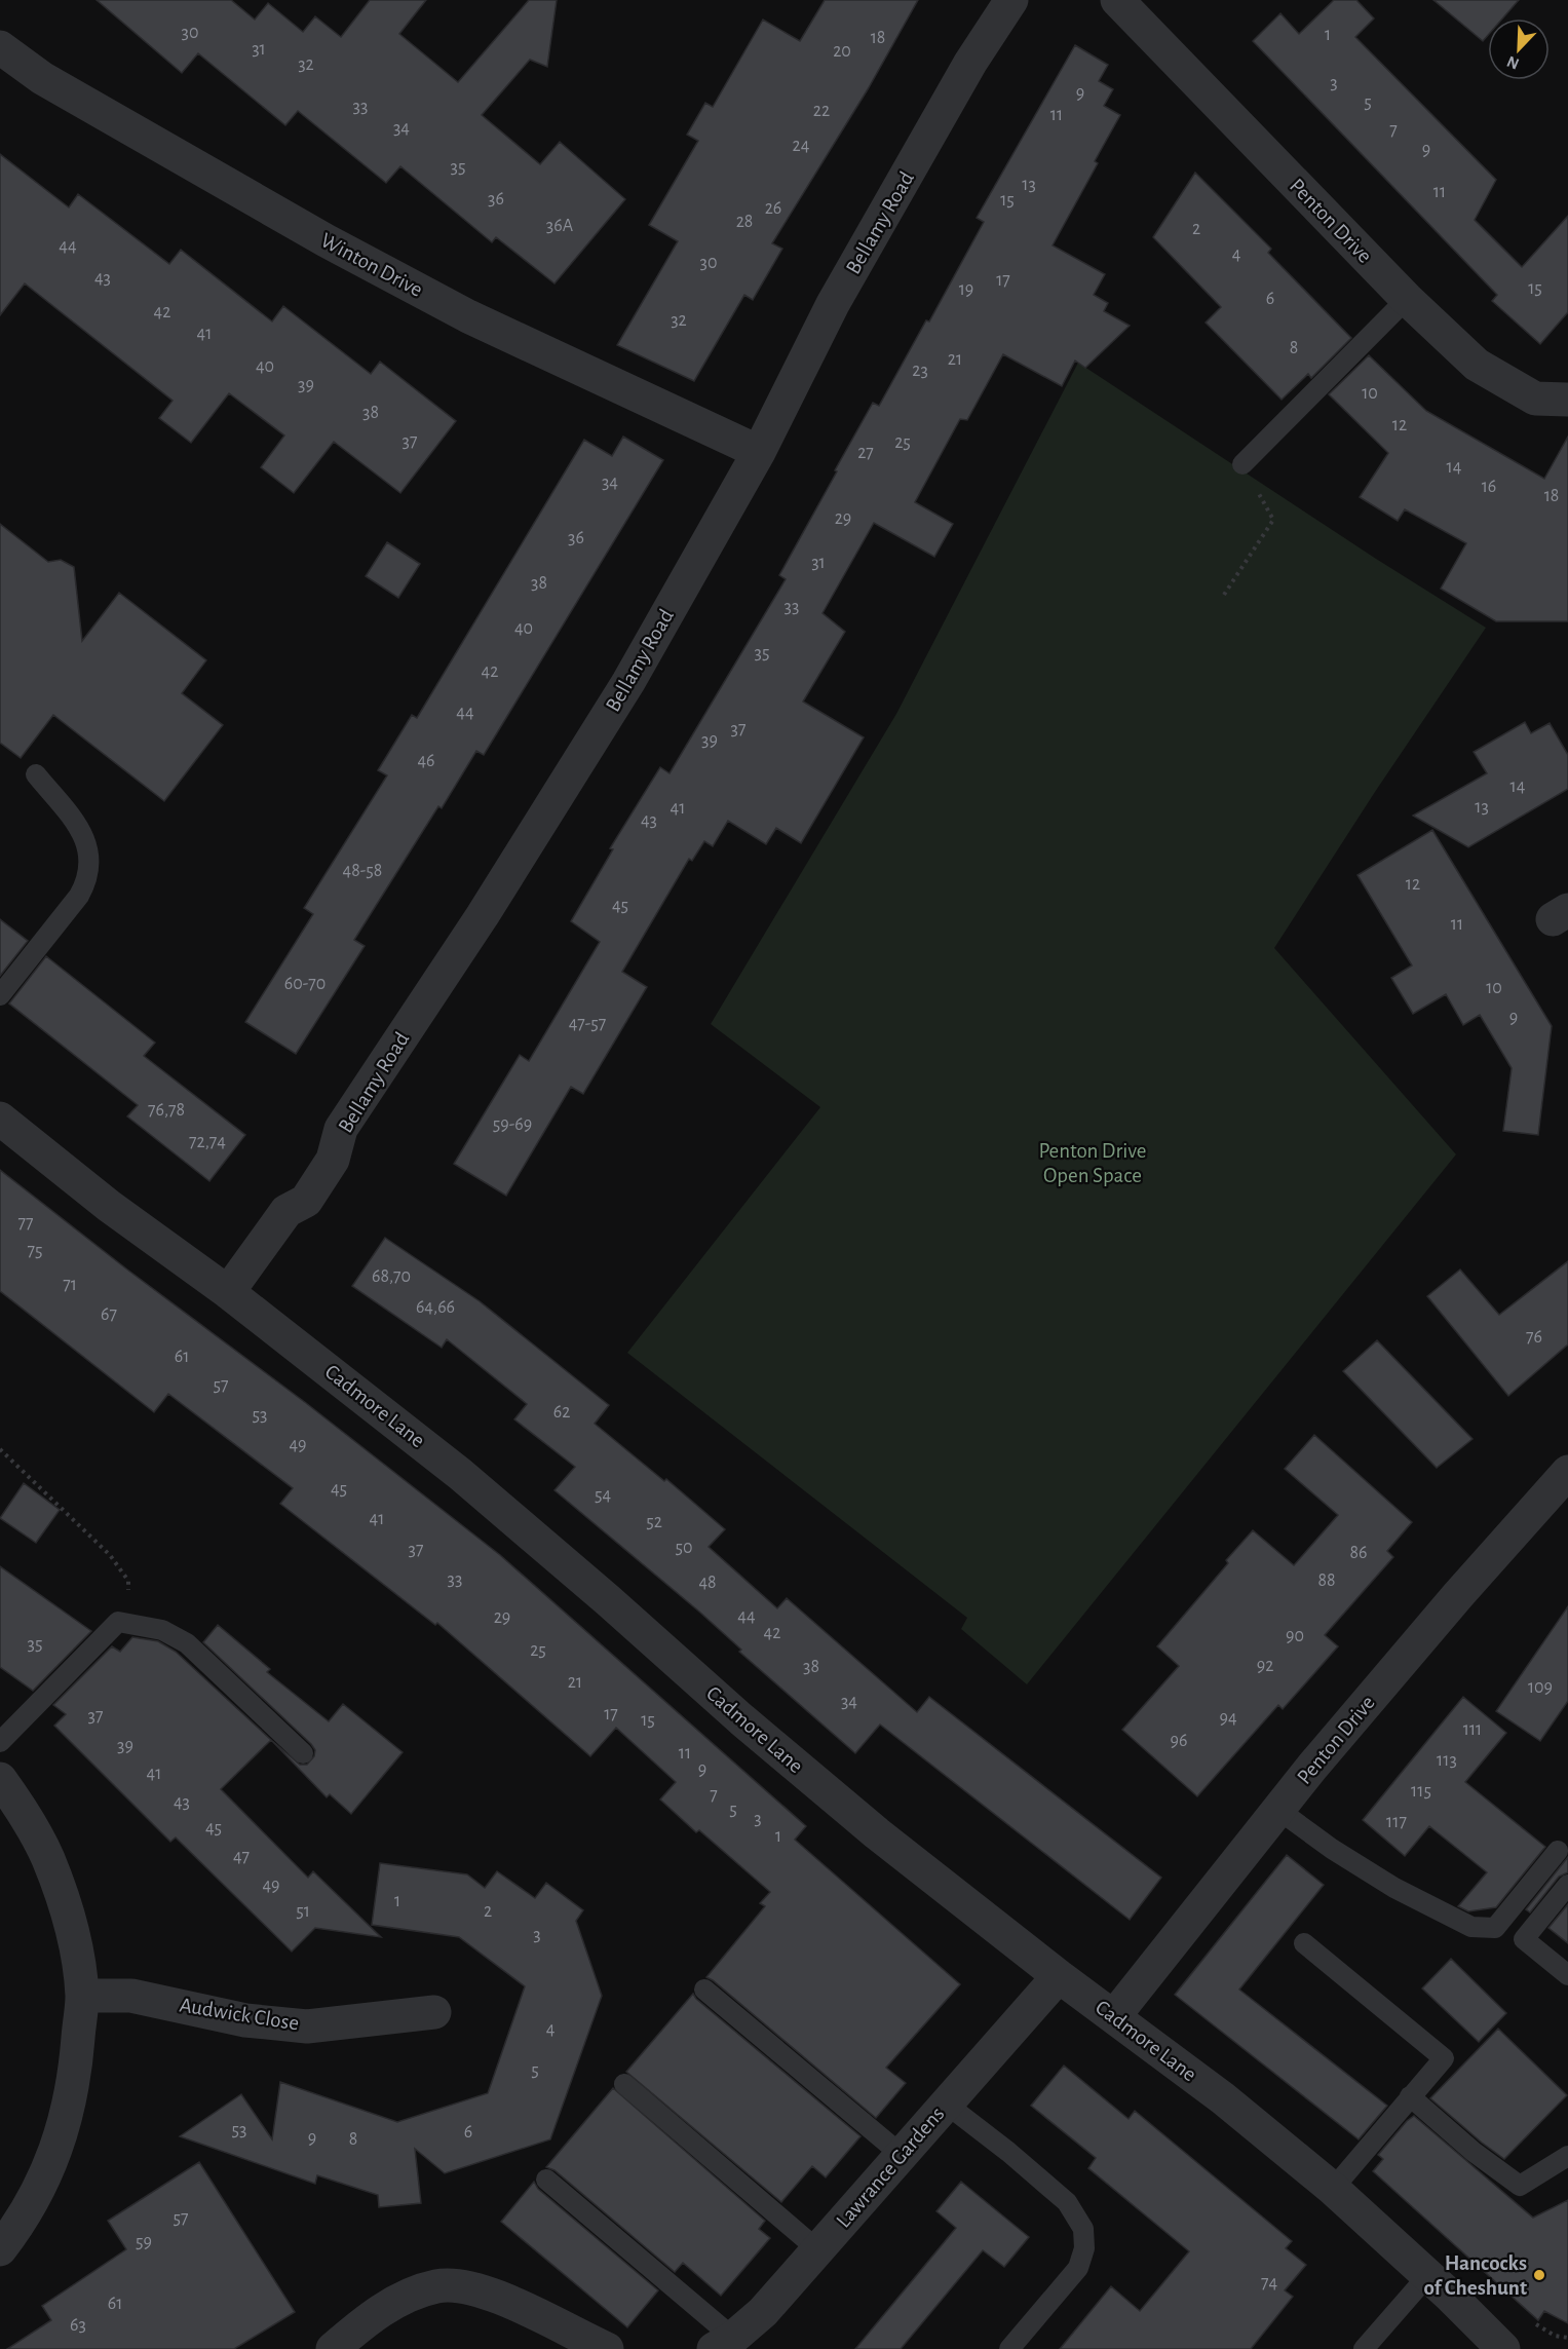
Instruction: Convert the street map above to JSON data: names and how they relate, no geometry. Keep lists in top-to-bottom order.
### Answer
{
  "streets": {
    "street": [
      "Penton Drive",
      "Bellamy Road",
      "Winton Drive",
      "Cadmore Lane",
      "Audwick Close",
      "Lawrance Gardens"
    ]
  },
  "crossings": [
    ["Penton Drive", "Cadmore Lane"],
    ["Bellamy Road", "Winton Drive"],
    ["Bellamy Road", "Cadmore Lane"],
    ["Cadmore Lane", "Lawrance Gardens"]
  ],
  "parks": ["Penton Drive Open Space"],
  "places": ["Hancocks of Cheshunt"],
  "house_numbers": [
    "30",
    "1",
    "18",
    "31",
    "20",
    "32",
    "3",
    "9",
    "5",
    "33",
    "22",
    "11",
    "34",
    "7",
    "24",
    "9",
    "35",
    "13",
    "11",
    "36",
    "15",
    "26",
    "28",
    "36A",
    "2",
    "44",
    "4",
    "30",
    "43",
    "17",
    "15",
    "19",
    "6",
    "42",
    "32",
    "41",
    "8",
    "21",
    "40",
    "23",
    "39",
    "10",
    "38",
    "12",
    "37",
    "25",
    "27",
    "14",
    "34",
    "16",
    "18",
    "29",
    "36",
    "31",
    "38",
    "33",
    "40",
    "35",
    "42",
    "44",
    "37",
    "39",
    "46",
    "14",
    "13",
    "41",
    "43",
    "48-58",
    "12",
    "45",
    "11",
    "60-70",
    "10",
    "9",
    "47-57",
    "76,78",
    "59-69",
    "72,74",
    "77",
    "75",
    "68,70",
    "71",
    "64,66",
    "67",
    "76",
    "61",
    "57",
    "62",
    "53",
    "49",
    "45",
    "54",
    "41",
    "52",
    "50",
    "37",
    "86",
    "33",
    "88",
    "48",
    "44",
    "29",
    "42",
    "90",
    "35",
    "25",
    "92",
    "38",
    "21",
    "109",
    "34",
    "17",
    "37",
    "94",
    "15",
    "111",
    "96",
    "39",
    "11",
    "113",
    "9",
    "41",
    "115",
    "7",
    "43",
    "5",
    "3",
    "117",
    "45",
    "1",
    "47",
    "49",
    "1",
    "51",
    "2",
    "3",
    "4",
    "5",
    "53",
    "6",
    "9",
    "8",
    "57",
    "59",
    "74",
    "61",
    "63"
  ],
  "north": "bottom left"
}
